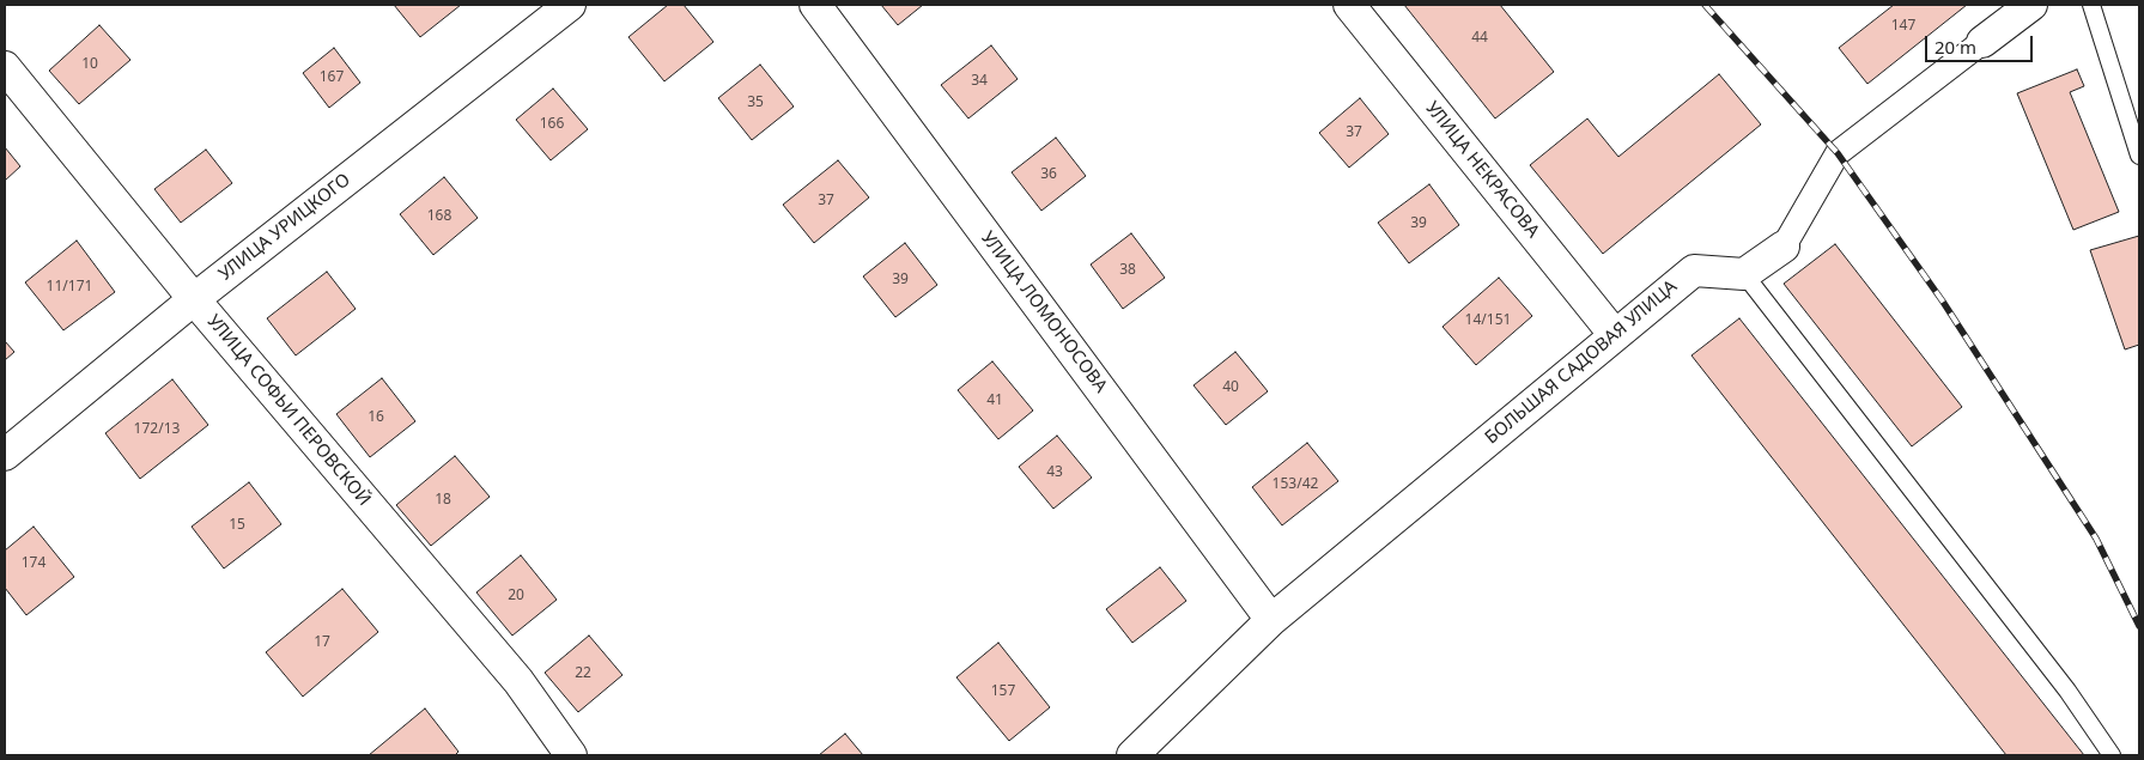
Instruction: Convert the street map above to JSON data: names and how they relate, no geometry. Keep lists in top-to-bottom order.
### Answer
{
  "streets": {
    "street": [
      "УЛИЦА НЕКРАСОВА",
      "УЛИЦА УРИЦКОГО",
      "УЛИЦА ЛОМОНОСОВА",
      "БОЛЬШАЯ САДОВАЯ УЛИЦА",
      "УЛИЦА СОФЬИ ПЕРОВСКОЙ"
    ]
  },
  "crossings": [
    ["УЛИЦА НЕКРАСОВА", "БОЛЬШАЯ САДОВАЯ УЛИЦА"],
    ["УЛИЦА УРИЦКОГО", "УЛИЦА СОФЬИ ПЕРОВСКОЙ"],
    ["УЛИЦА ЛОМОНОСОВА", "БОЛЬШАЯ САДОВАЯ УЛИЦА"]
  ],
  "house_numbers": [
    "147",
    "44",
    "10",
    "167",
    "34",
    "35",
    "166",
    "37",
    "36",
    "37",
    "168",
    "39",
    "38",
    "39",
    "11/171",
    "14/151",
    "40",
    "41",
    "16",
    "172/13",
    "43",
    "153/42",
    "18",
    "15",
    "174",
    "20",
    "17",
    "22",
    "157"
  ],
  "scale_bar": "20 m"
}
